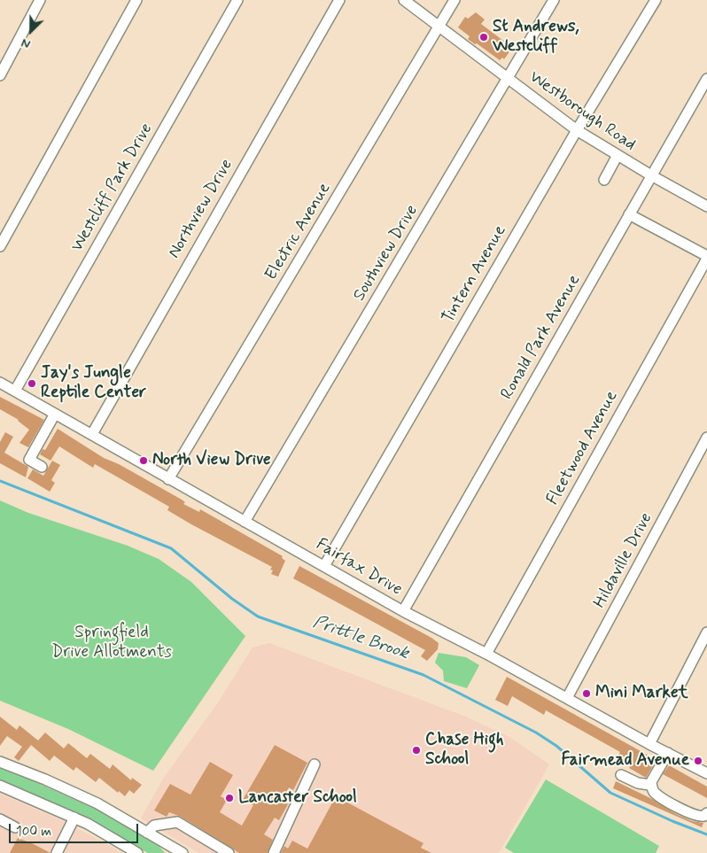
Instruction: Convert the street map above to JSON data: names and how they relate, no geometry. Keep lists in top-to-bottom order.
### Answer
{
  "streets": {
    "street": [
      "Westborough Road",
      "Westcliff Park Drive",
      "Northview Drive",
      "Electric Avenue",
      "Southview Drive",
      "Tintern Avenue",
      "Ronald Park Avenue",
      "Fleetwood Avenue",
      "Hildaville Drive",
      "Fairfax Drive"
    ]
  },
  "crossings": [
    ["Westborough Road", "Electric Avenue"],
    ["Westborough Road", "Southview Drive"],
    ["Westborough Road", "Tintern Avenue"],
    ["Westborough Road", "Ronald Park Avenue"],
    ["Westcliff Park Drive", "Fairfax Drive"],
    ["Northview Drive", "Fairfax Drive"],
    ["Electric Avenue", "Fairfax Drive"],
    ["Southview Drive", "Fairfax Drive"],
    ["Tintern Avenue", "Fairfax Drive"],
    ["Ronald Park Avenue", "Fairfax Drive"],
    ["Fleetwood Avenue", "Fairfax Drive"],
    ["Hildaville Drive", "Fairfax Drive"]
  ],
  "water": ["Prittle Brook"],
  "parks": ["Springfield Drive Allotments"],
  "places": [
    "St Andrews, Westcliff",
    "Jay's Jungle Reptile Center",
    "North View Drive",
    "Mini Market",
    "Chase High School",
    "Fairmead Avenue",
    "Lancaster School"
  ],
  "scale_bar": "100 m",
  "north": "bottom left"
}
